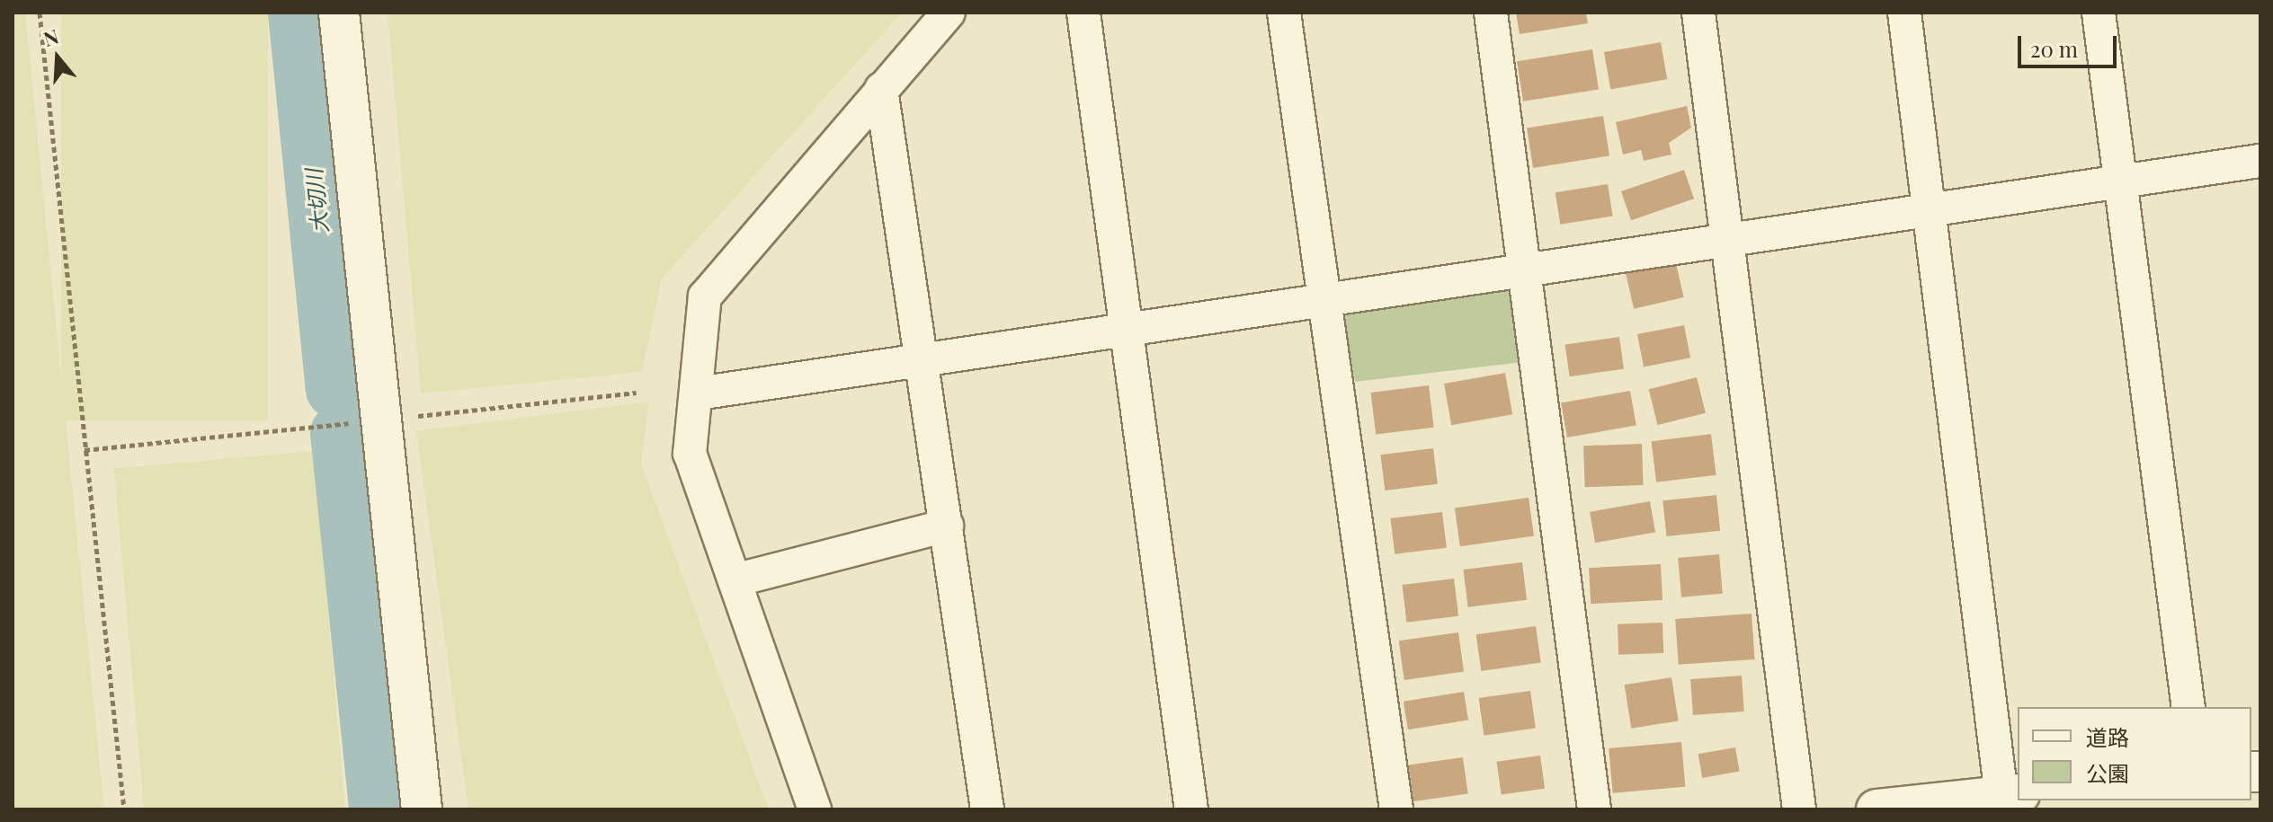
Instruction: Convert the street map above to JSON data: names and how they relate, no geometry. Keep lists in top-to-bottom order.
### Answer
{
  "water": ["大切川"],
  "legend": ["道路", "公園"],
  "scale_bar": "20 m",
  "north": "top"
}
